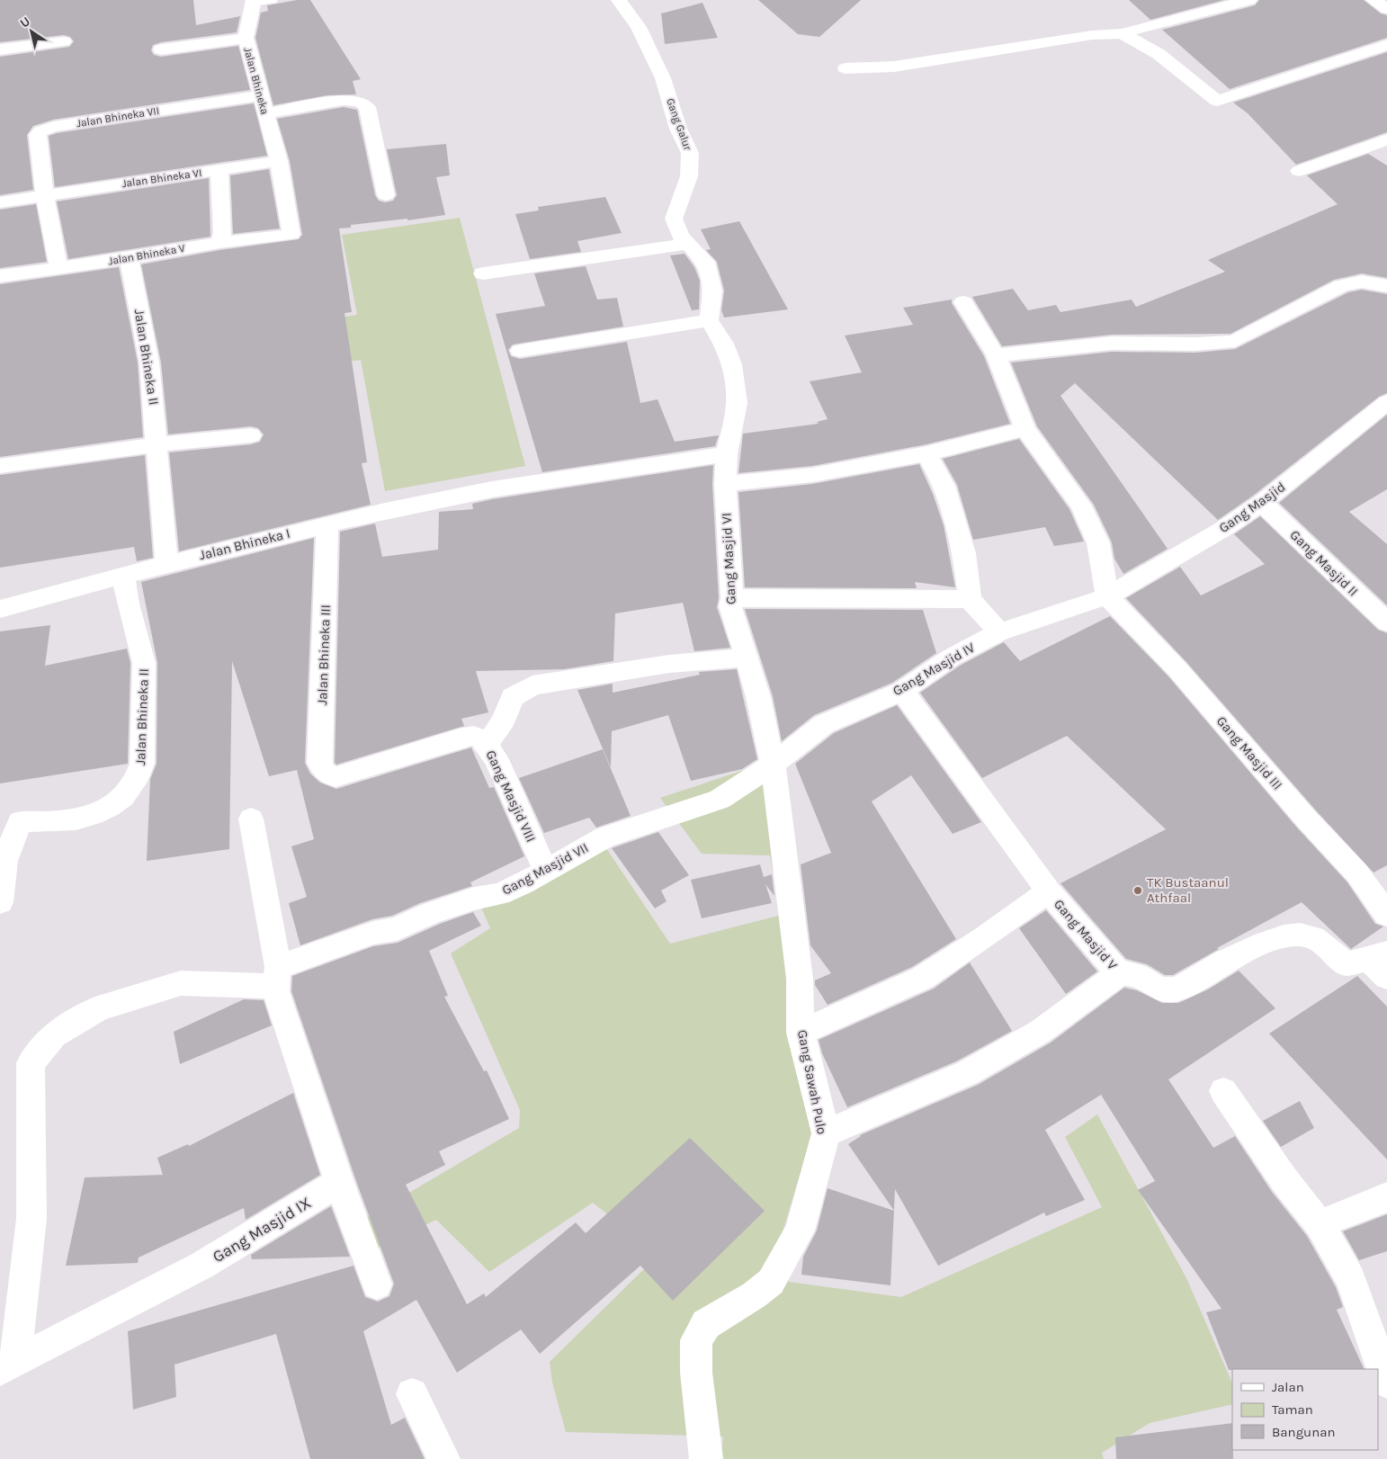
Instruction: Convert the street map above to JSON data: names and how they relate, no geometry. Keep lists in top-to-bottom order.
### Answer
{
  "streets": {
    "street": [
      "Jalan Bhineka",
      "Jalan Bhineka VII",
      "Gang Galur",
      "Jalan Bhineka VI",
      "Jalan Bhineka V",
      "Jalan Bhineka II",
      "Gang Masjid",
      "Jalan Bhineka I",
      "Gang Masjid VI",
      "Gang Masjid II",
      "Jalan Bhineka III",
      "Gang Masjid IV",
      "Gang Masjid III",
      "Gang Masjid VIII",
      "Gang Masjid VII",
      "Gang Masjid V",
      "Gang Sawah Pulo",
      "Gang Masjid IX"
    ]
  },
  "crossings": [
    ["Jalan Bhineka", "Jalan Bhineka VII"],
    ["Jalan Bhineka", "Jalan Bhineka VI"],
    ["Jalan Bhineka", "Jalan Bhineka V"],
    ["Jalan Bhineka VII", "Jalan Bhineka VI"],
    ["Jalan Bhineka V", "Jalan Bhineka II"],
    ["Jalan Bhineka II", "Jalan Bhineka I"],
    ["Gang Masjid", "Gang Masjid II"],
    ["Gang Masjid", "Gang Masjid IV"],
    ["Gang Masjid", "Gang Masjid III"],
    ["Jalan Bhineka I", "Gang Masjid VI"],
    ["Jalan Bhineka I", "Jalan Bhineka III"],
    ["Gang Masjid VI", "Gang Masjid IV"],
    ["Gang Masjid VI", "Gang Masjid VII"],
    ["Gang Masjid VI", "Gang Sawah Pulo"],
    ["Jalan Bhineka III", "Gang Masjid VIII"],
    ["Gang Masjid IV", "Gang Masjid III"],
    ["Gang Masjid IV", "Gang Masjid VII"],
    ["Gang Masjid IV", "Gang Masjid V"],
    ["Gang Masjid IV", "Gang Sawah Pulo"],
    ["Gang Masjid VIII", "Gang Masjid VII"],
    ["Gang Masjid VII", "Gang Sawah Pulo"],
    ["Gang Masjid V", "Gang Sawah Pulo"]
  ],
  "places": ["TK Bustaanul Athfaal"],
  "legend": ["Jalan", "Taman", "Bangunan"],
  "north": "top left"
}
